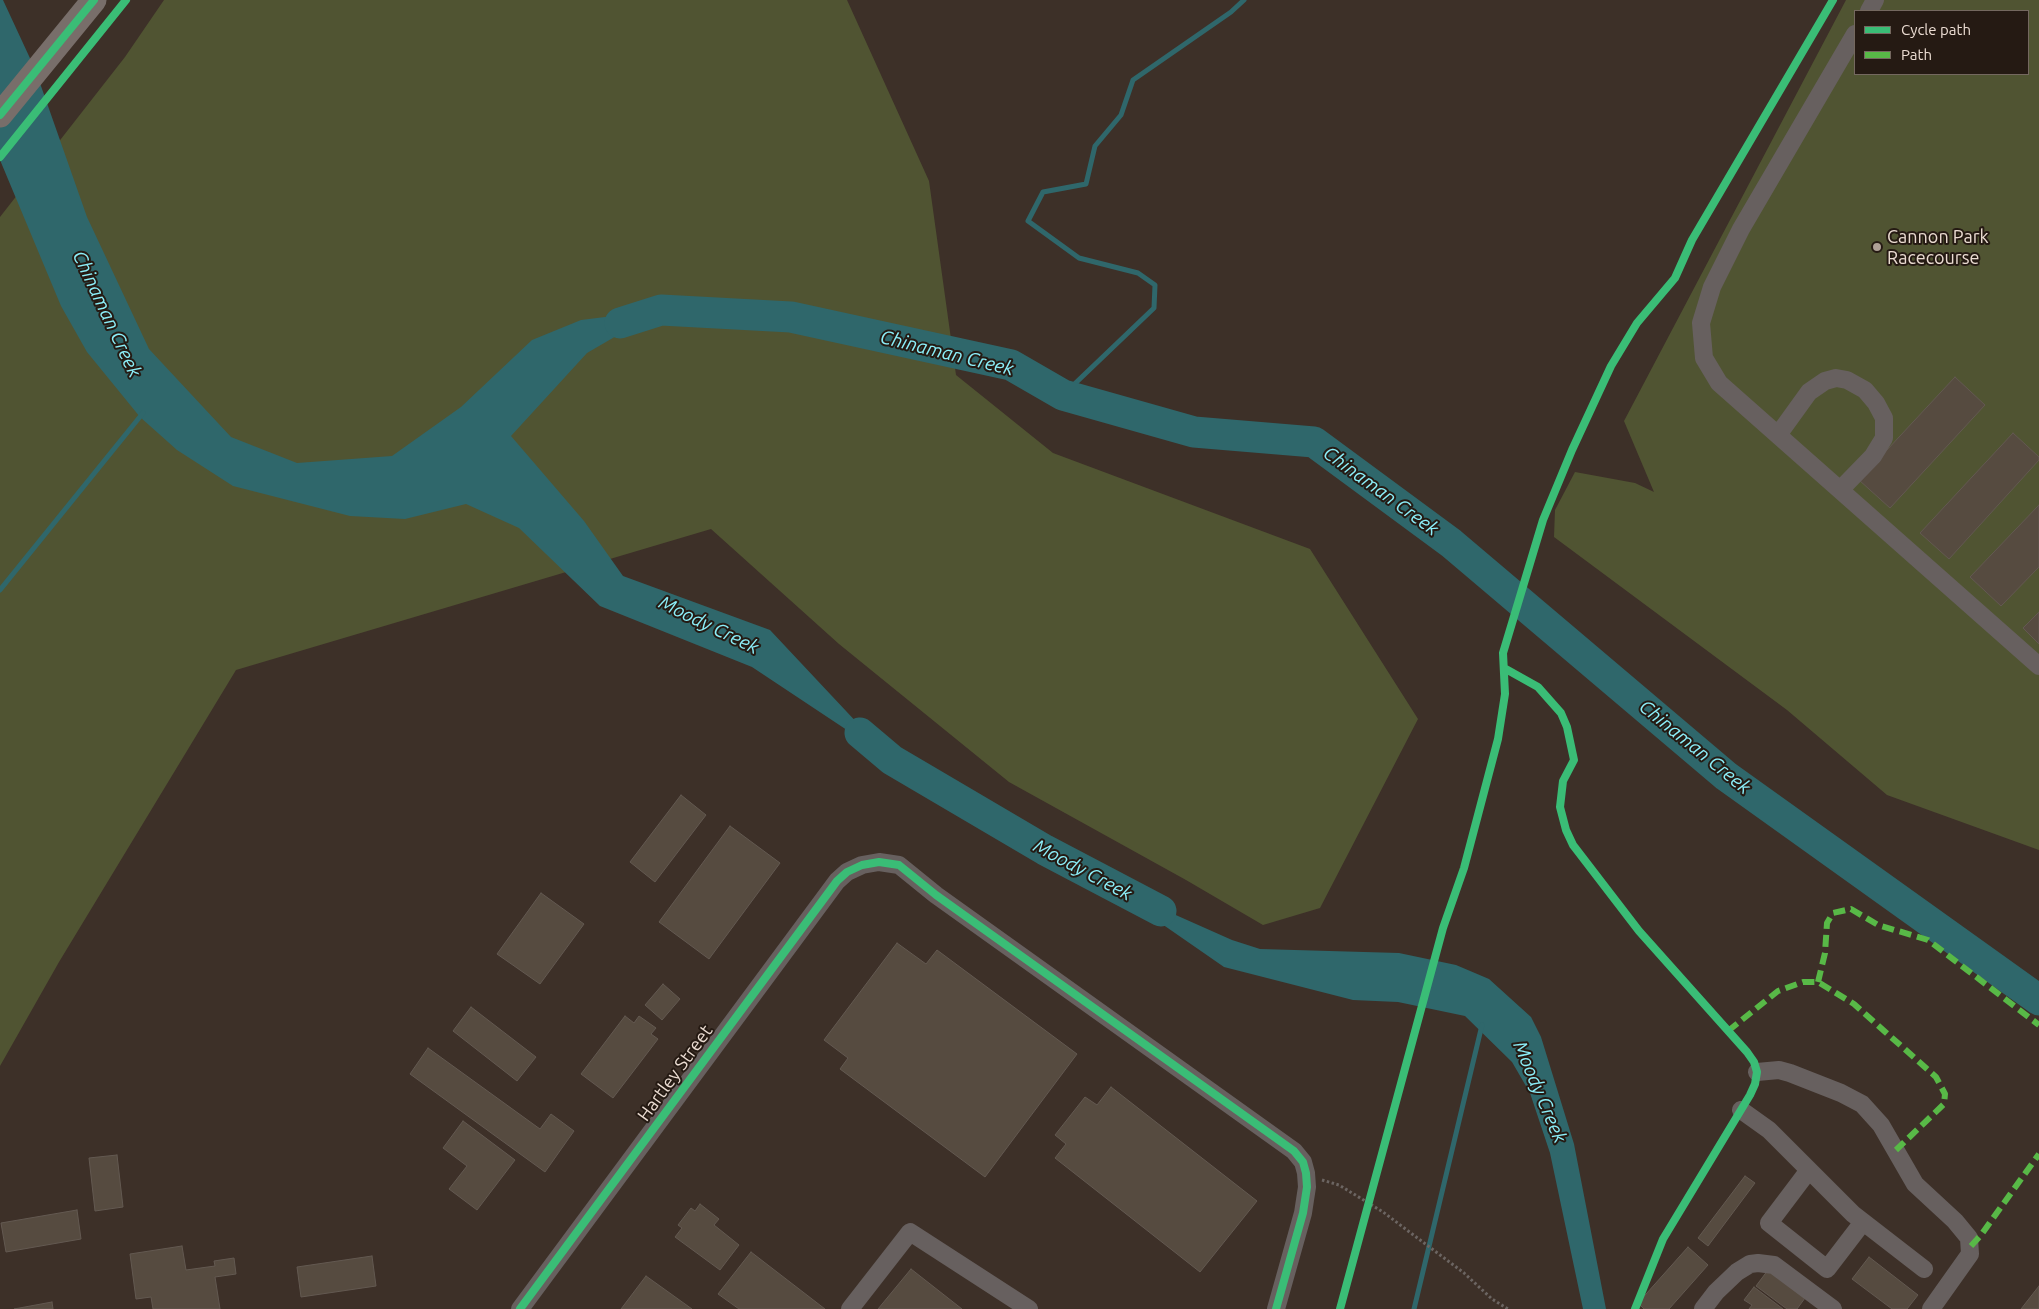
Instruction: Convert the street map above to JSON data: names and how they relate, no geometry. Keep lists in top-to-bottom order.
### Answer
{
  "streets": {
    "street": ["Hartley Street"]
  },
  "water": ["Chinaman Creek", "Moody Creek"],
  "places": ["Cannon Park Racecourse"],
  "legend": ["Cycle path", "Path"]
}
